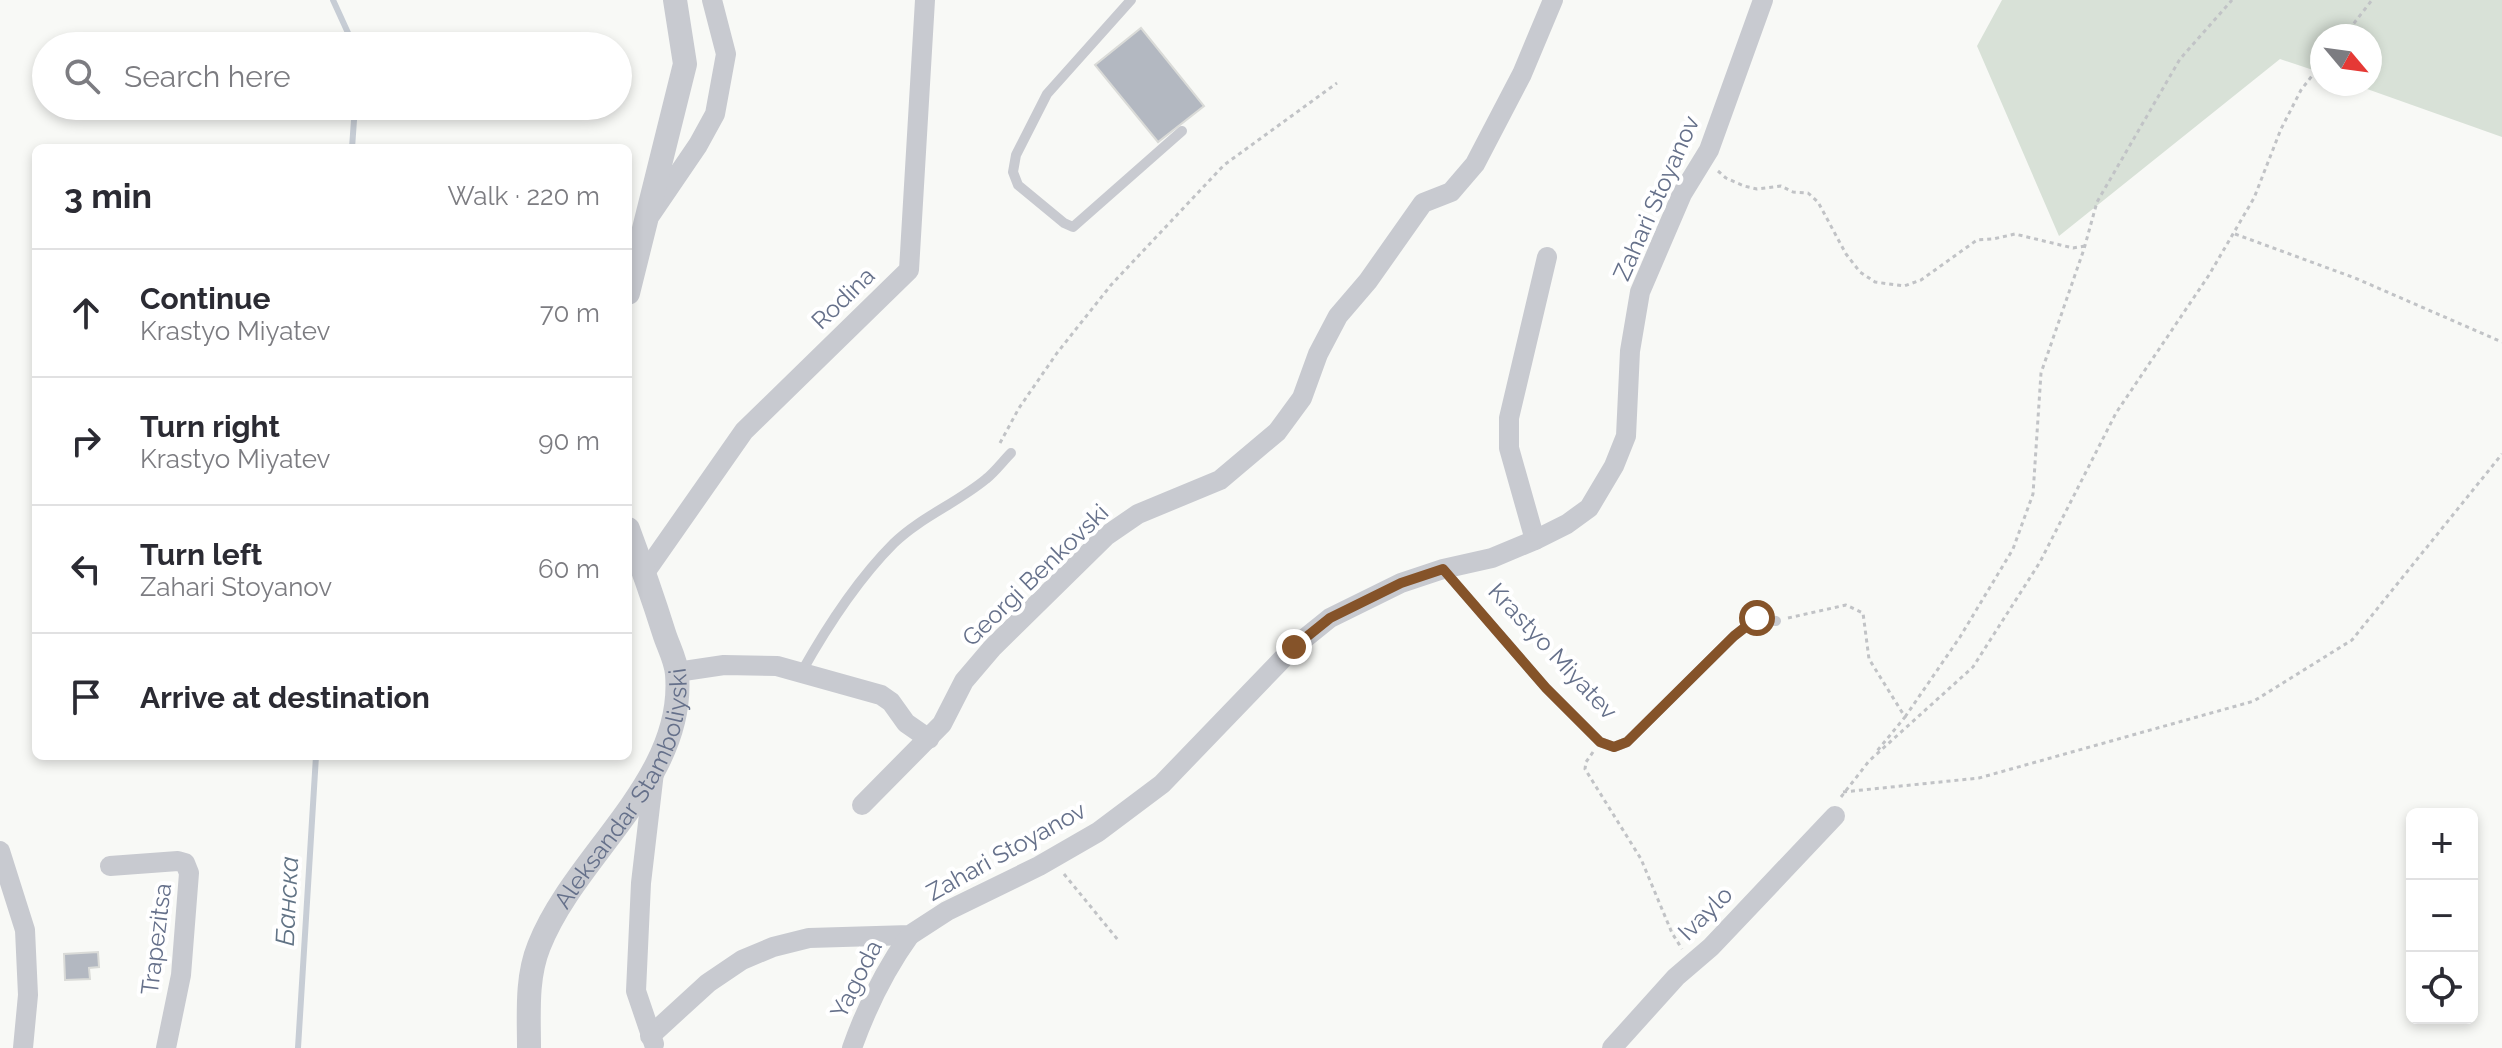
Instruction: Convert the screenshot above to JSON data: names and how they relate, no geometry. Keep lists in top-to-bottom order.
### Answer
{
  "streets": {
    "street": [
      "Zahari Stoyanov",
      "Rodina",
      "Georgi Benkovski",
      "Aleksandar Stamboliyski",
      "Ivaylo",
      "Trapezitsa",
      "Yagoda"
    ],
    "lane": ["Krastyo Miyatev"]
  },
  "crossings": [
    ["Zahari Stoyanov", "Krastyo Miyatev"],
    ["Zahari Stoyanov", "Yagoda"],
    ["Rodina", "Aleksandar Stamboliyski"]
  ],
  "water": ["Банска"],
  "north": "bottom right",
  "page": {
    "search": "Search here",
    "heading": ["3 min", "Walk · 220 m"],
    "list": [
      ["Continue", "Krastyo Miyatev", "70 m"],
      ["Turn right", "Krastyo Miyatev", "90 m"],
      ["Turn left", "Zahari Stoyanov", "60 m"],
      "Arrive at destination"
    ],
    "map_buttons": ["+", "−"]
  }
}
